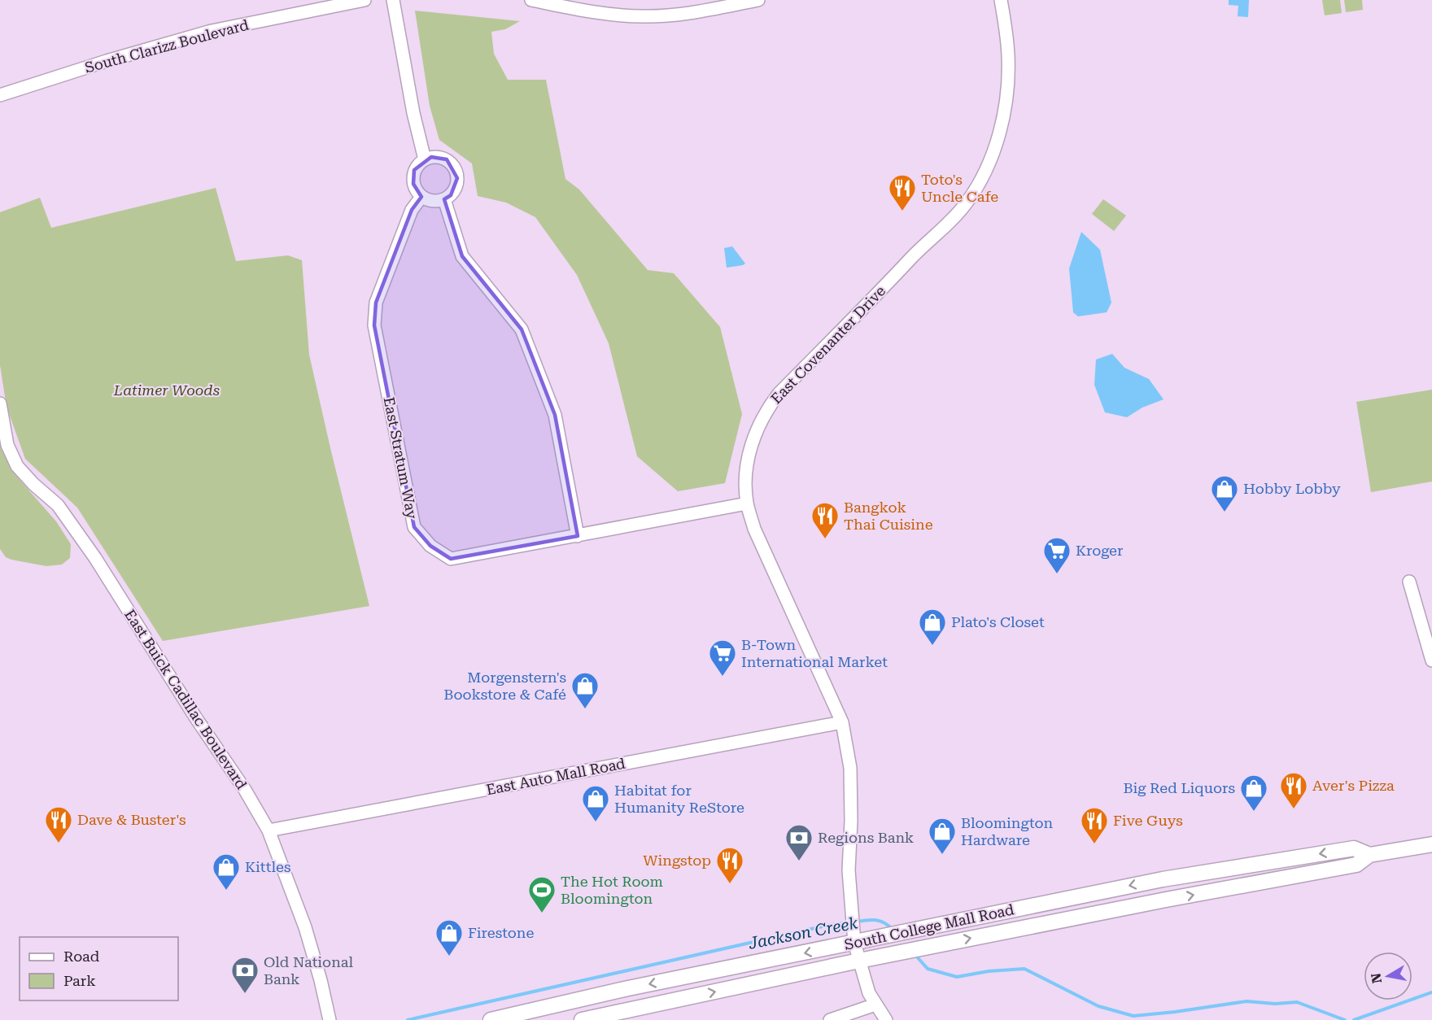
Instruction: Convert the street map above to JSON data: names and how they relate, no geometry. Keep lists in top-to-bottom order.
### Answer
{
  "streets": {
    "main road": ["South College Mall Road"],
    "street": [
      "South Clarizz Boulevard",
      "East Covenanter Drive",
      "East Stratum Way",
      "East Buick Cadillac Boulevard",
      "East Auto Mall Road"
    ]
  },
  "crossings": [
    ["East Covenanter Drive", "East Stratum Way"],
    ["East Covenanter Drive", "East Auto Mall Road"],
    ["East Covenanter Drive", "South College Mall Road"],
    ["East Buick Cadillac Boulevard", "East Auto Mall Road"]
  ],
  "water": ["Jackson Creek"],
  "parks": ["Latimer Woods"],
  "places": {
    "restaurant": [
      "Toto's Uncle Cafe",
      "Bangkok Thai Cuisine",
      "Aver's Pizza",
      "Dave & Buster's",
      "Five Guys",
      "Wingstop"
    ],
    "shop": [
      "Hobby Lobby",
      "Plato's Closet",
      "Morgenstern's Bookstore & Café",
      "Big Red Liquors",
      "Habitat for Humanity ReStore",
      "Bloomington Hardware",
      "Kittles",
      "Firestone"
    ],
    "supermarket": ["Kroger", "B-Town International Market"],
    "bank": ["Regions Bank", "Old National Bank"],
    "sports": ["The Hot Room Bloomington"]
  },
  "legend": ["Road", "Park"],
  "north": "left"
}
